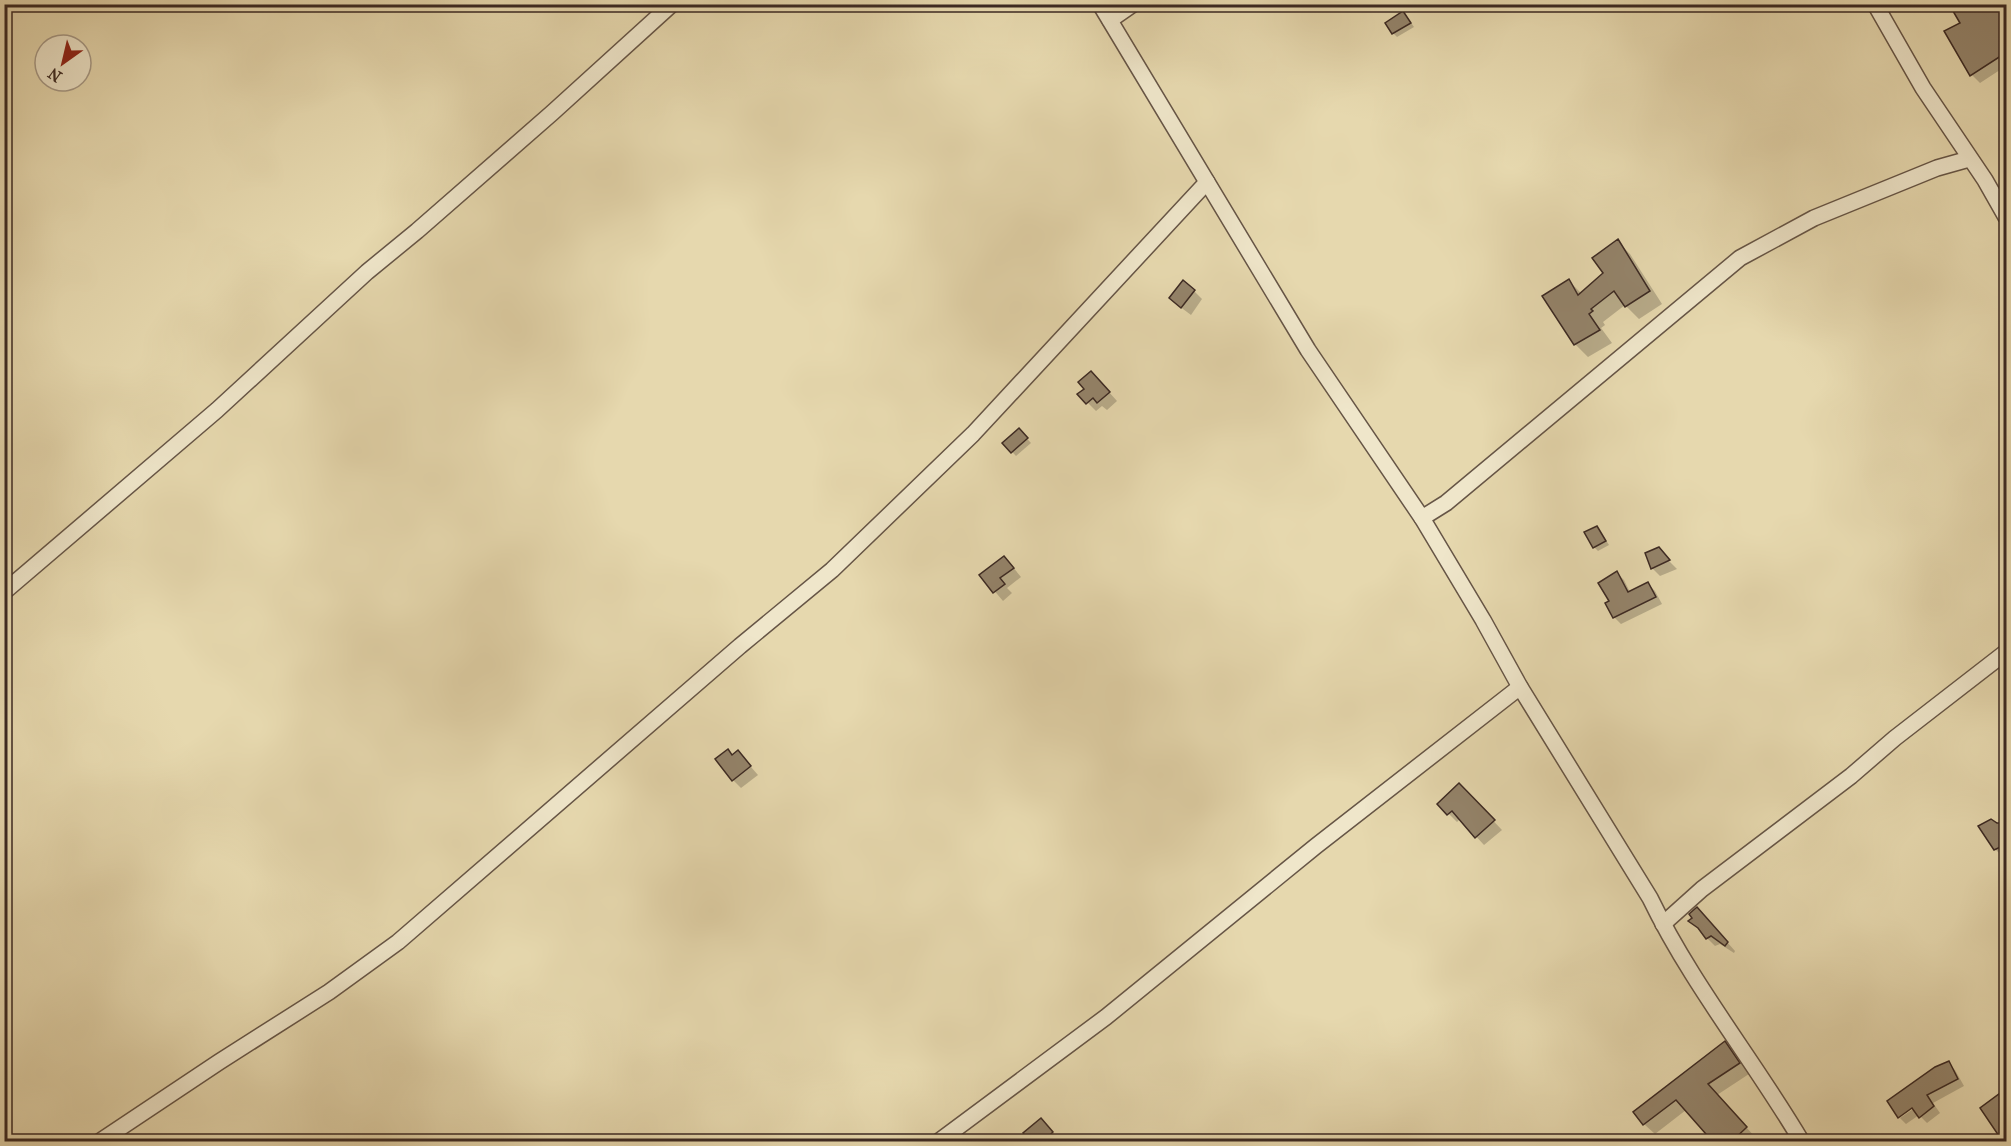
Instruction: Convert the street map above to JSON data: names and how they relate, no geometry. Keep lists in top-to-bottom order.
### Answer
{
  "north": "bottom left"
}
